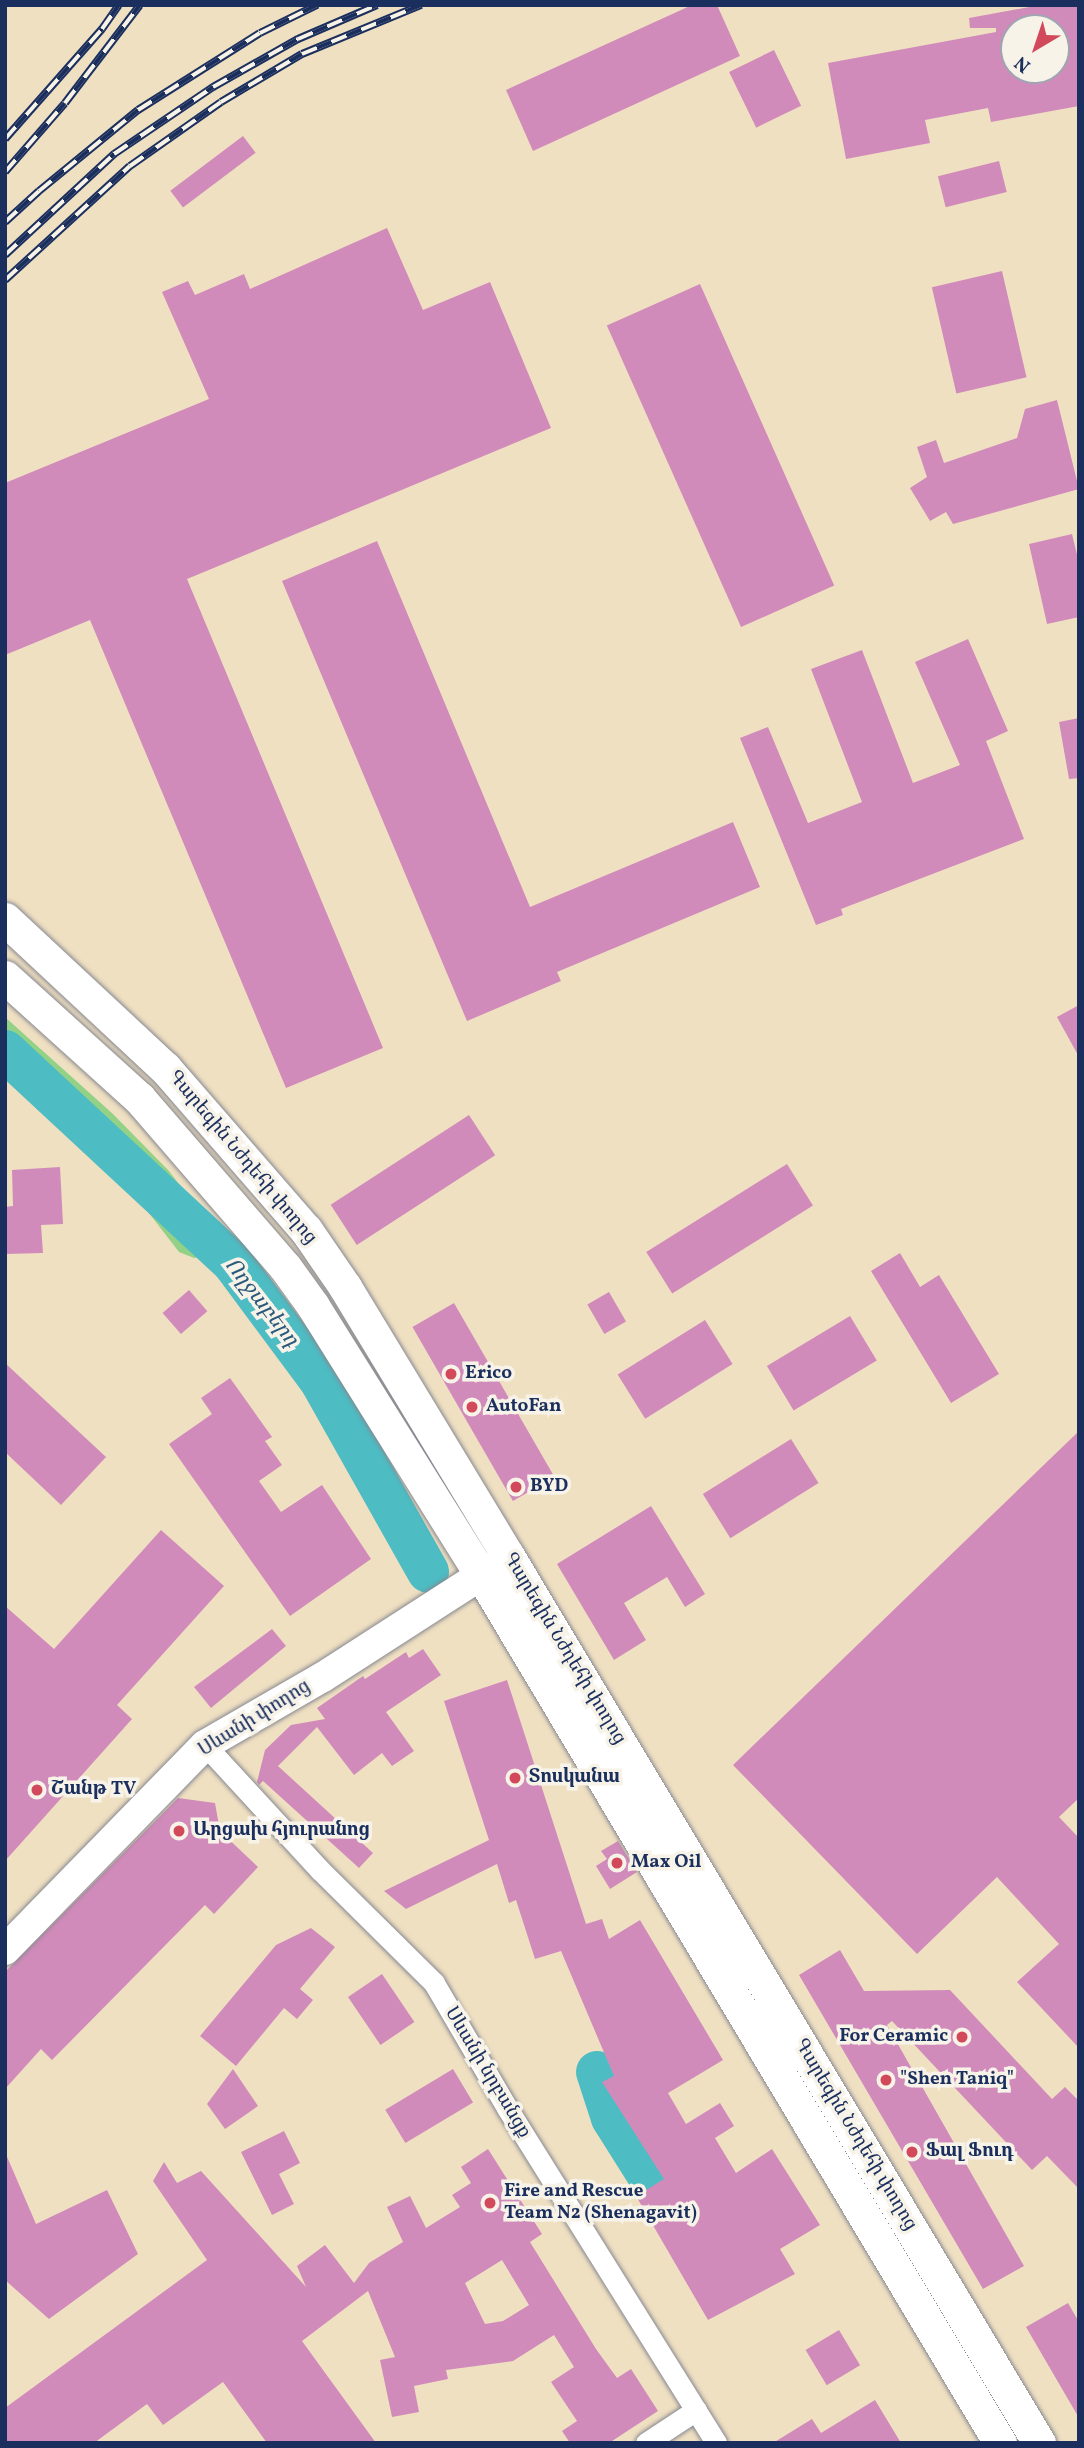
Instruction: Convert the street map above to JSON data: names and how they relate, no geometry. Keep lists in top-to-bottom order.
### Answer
{
  "streets": {
    "main road": ["Գարեգին Նժդեհի փողոց"],
    "street": ["Սևանի փողոց", "Սևանի նրբանցք"]
  },
  "crossings": [
    ["Գարեգին Նժդեհի փողոց", "Սևանի փողոց"],
    ["Սևանի փողոց", "Սևանի նրբանցք"]
  ],
  "water": ["Ողջաբերդ"],
  "places": [
    "Erico",
    "AutoFan",
    "BYD",
    "Տոսկանա",
    "Շանթ TV",
    "Արցախ հյուրանոց",
    "Max Oil",
    "For Ceramic",
    "\"Shen Taniq\"",
    "Ֆալ Ֆուդ",
    "Fire and Rescue Team N2 (Shenagavit)"
  ],
  "north": "bottom left"
}
